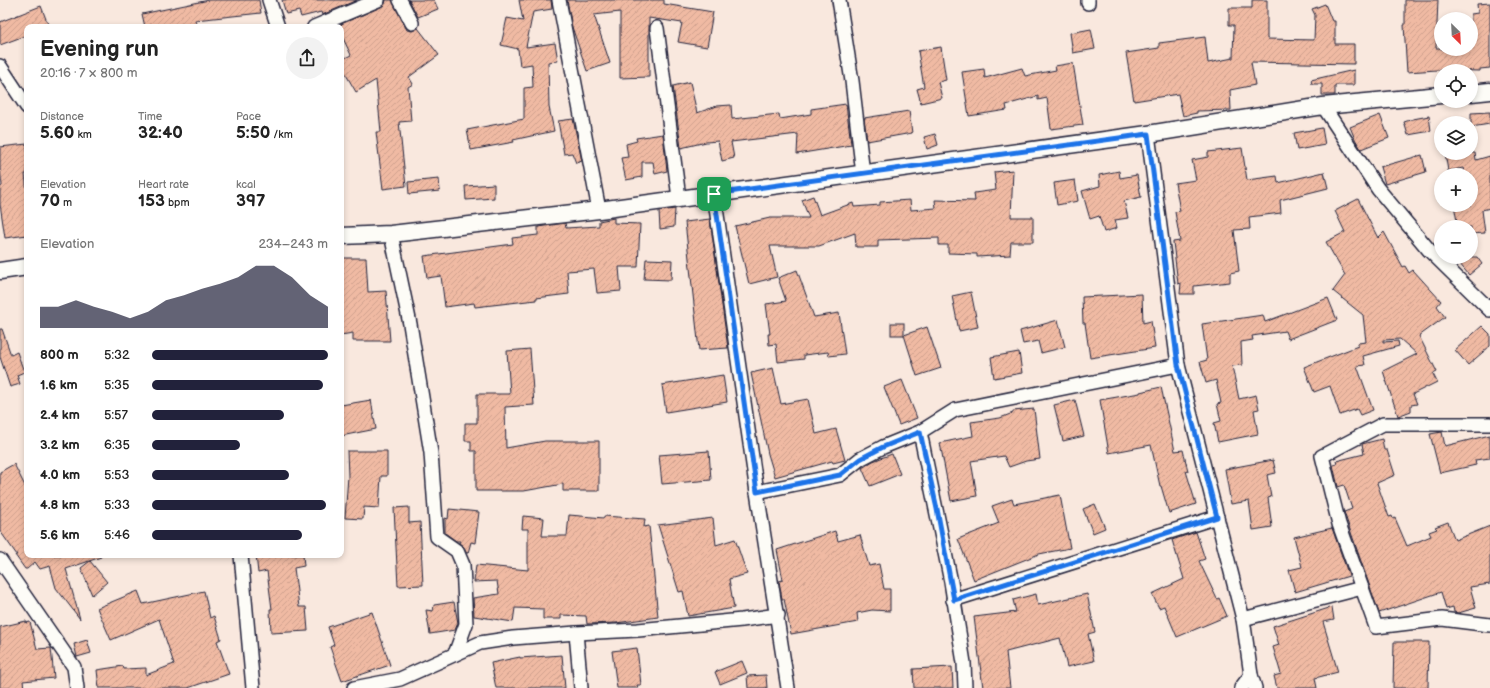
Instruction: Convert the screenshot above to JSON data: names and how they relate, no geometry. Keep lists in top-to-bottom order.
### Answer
{
  "north": "bottom right",
  "page": {
    "map_buttons": ["+", "−"],
    "heading": ["Evening run", "20:16 · 7 × 800 m"],
    "stats": [
      ["Distance", "5.60 km"],
      ["Time", "32:40"],
      ["Pace", "5:50 /km"],
      ["Elevation", "70 m"],
      ["Heart rate", "153 bpm"],
      ["kcal", "397"]
    ],
    "chart": ["Elevation", "234–243 m"],
    "list": [
      {
        "name": "800 m",
        "note": "5:32"
      },
      {
        "name": "1.6 km",
        "note": "5:35"
      },
      {
        "name": "2.4 km",
        "note": "5:57"
      },
      {
        "name": "3.2 km",
        "note": "6:35"
      },
      {
        "name": "4.0 km",
        "note": "5:53"
      },
      {
        "name": "4.8 km",
        "note": "5:33"
      },
      {
        "name": "5.6 km",
        "note": "5:46"
      }
    ]
  }
}
